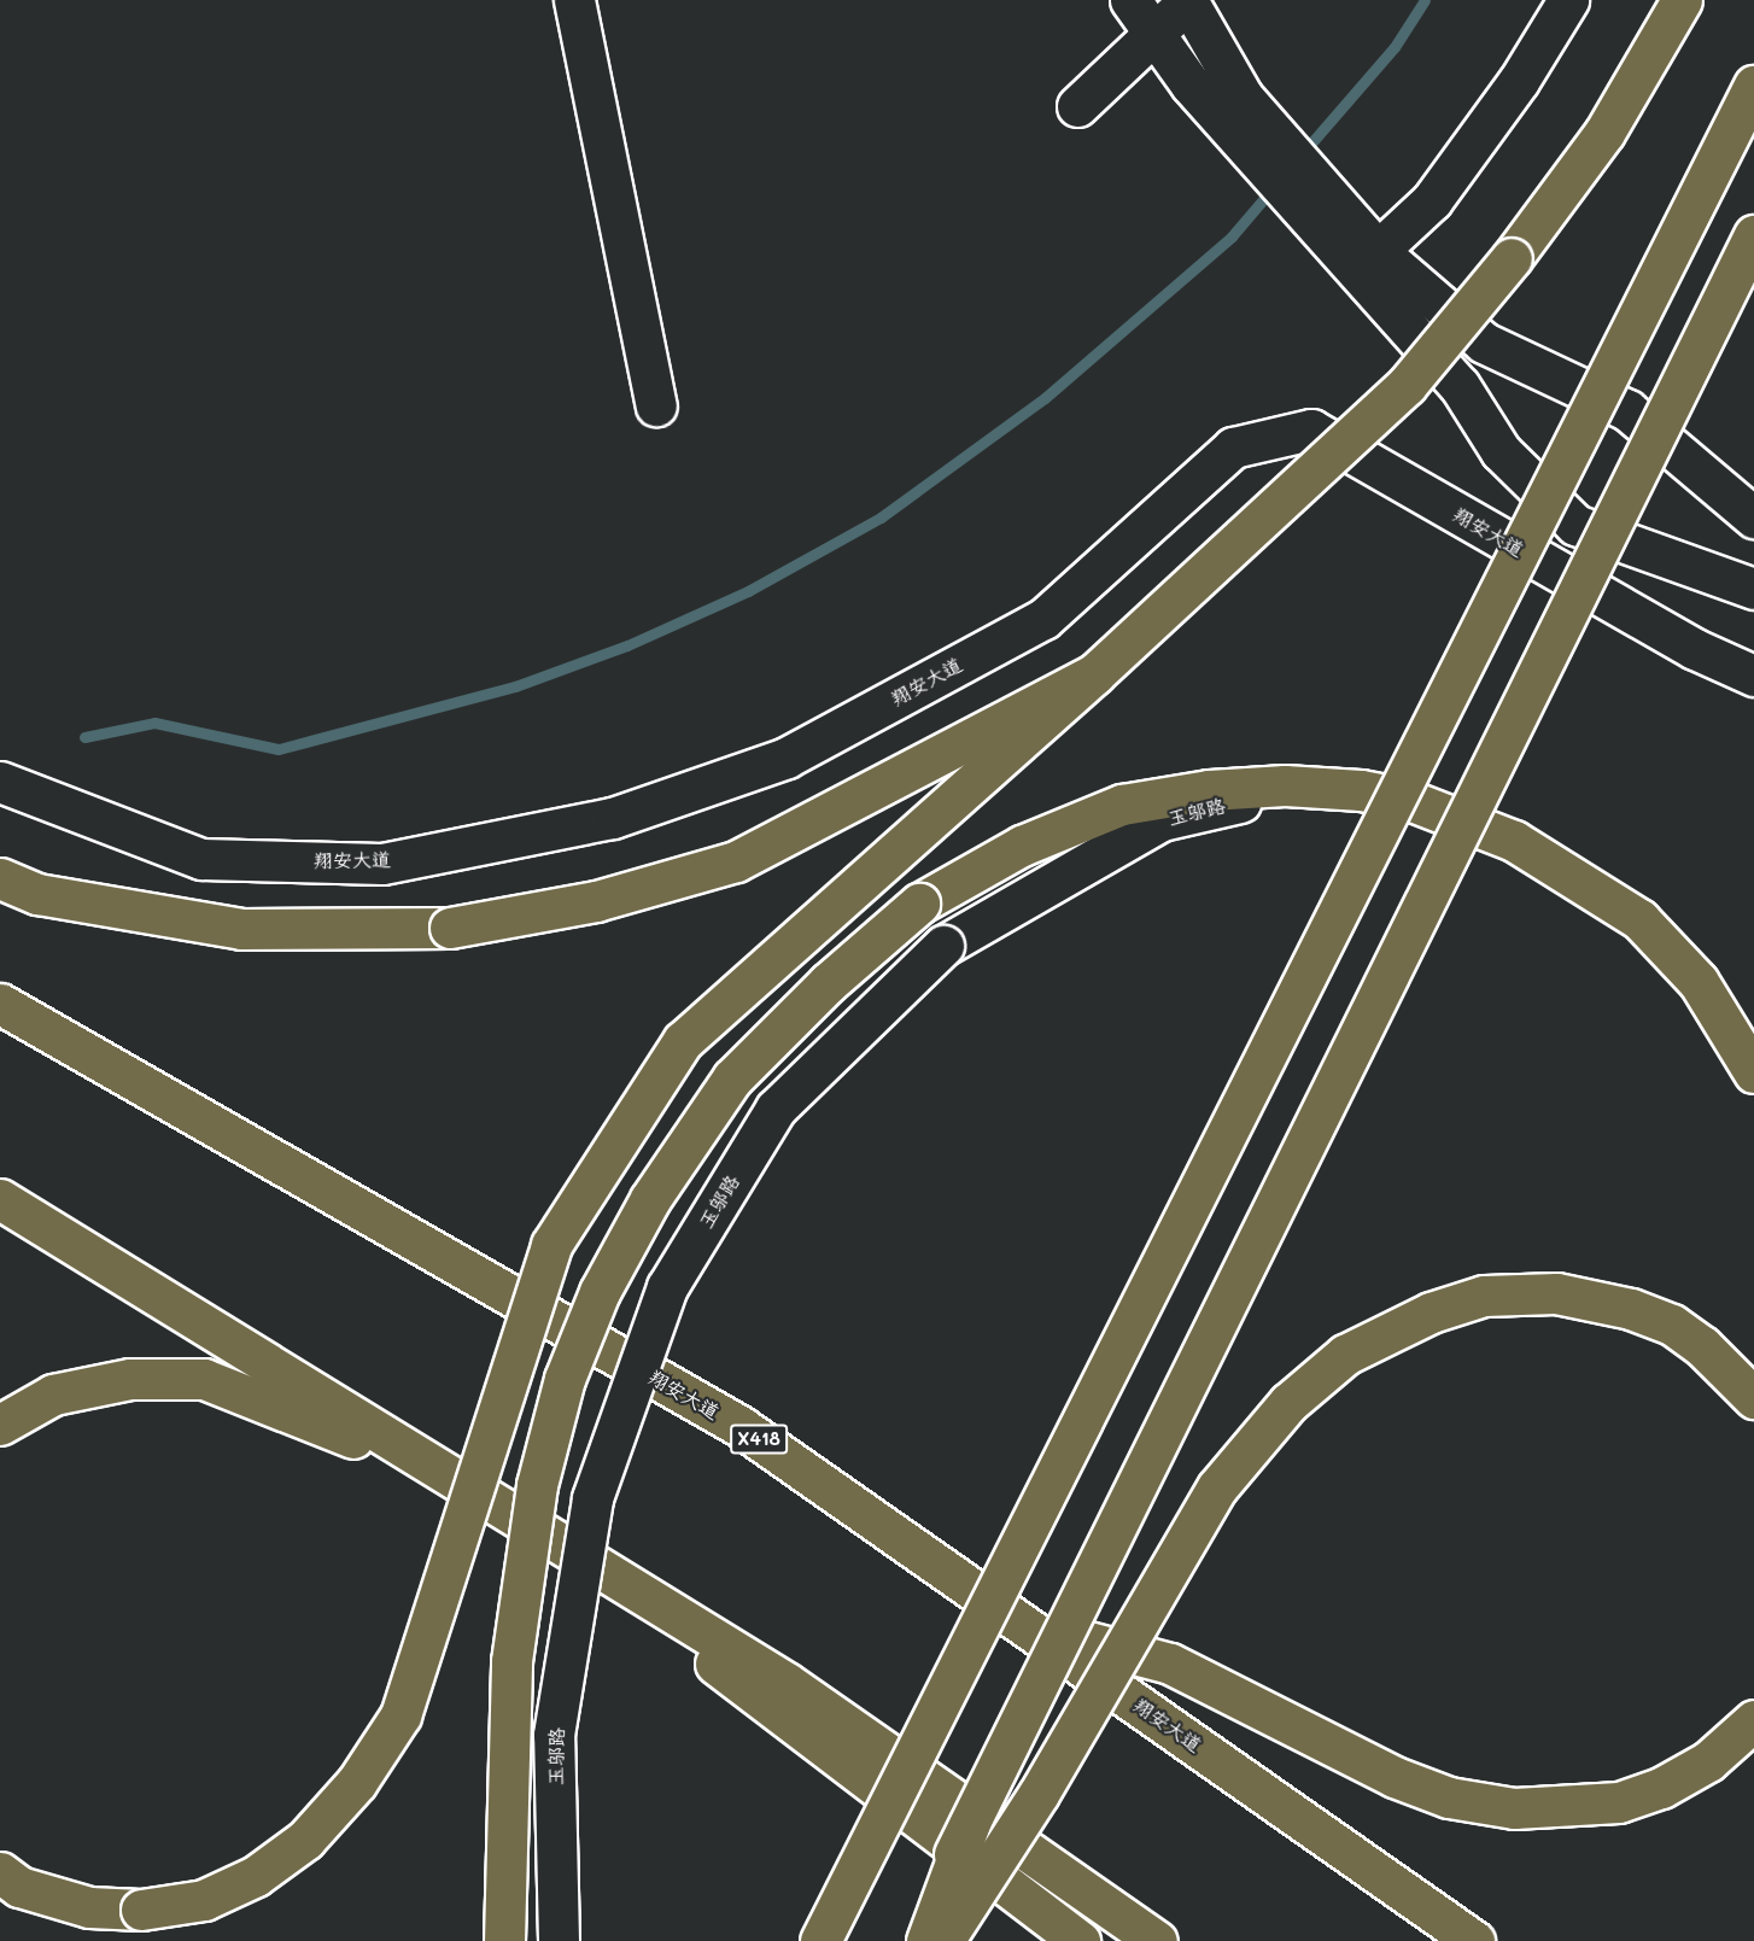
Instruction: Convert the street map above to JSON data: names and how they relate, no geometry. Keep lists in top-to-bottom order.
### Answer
{
  "streets": {
    "main road": ["翔安大道", "玉邬路", "X418"]
  }
}
